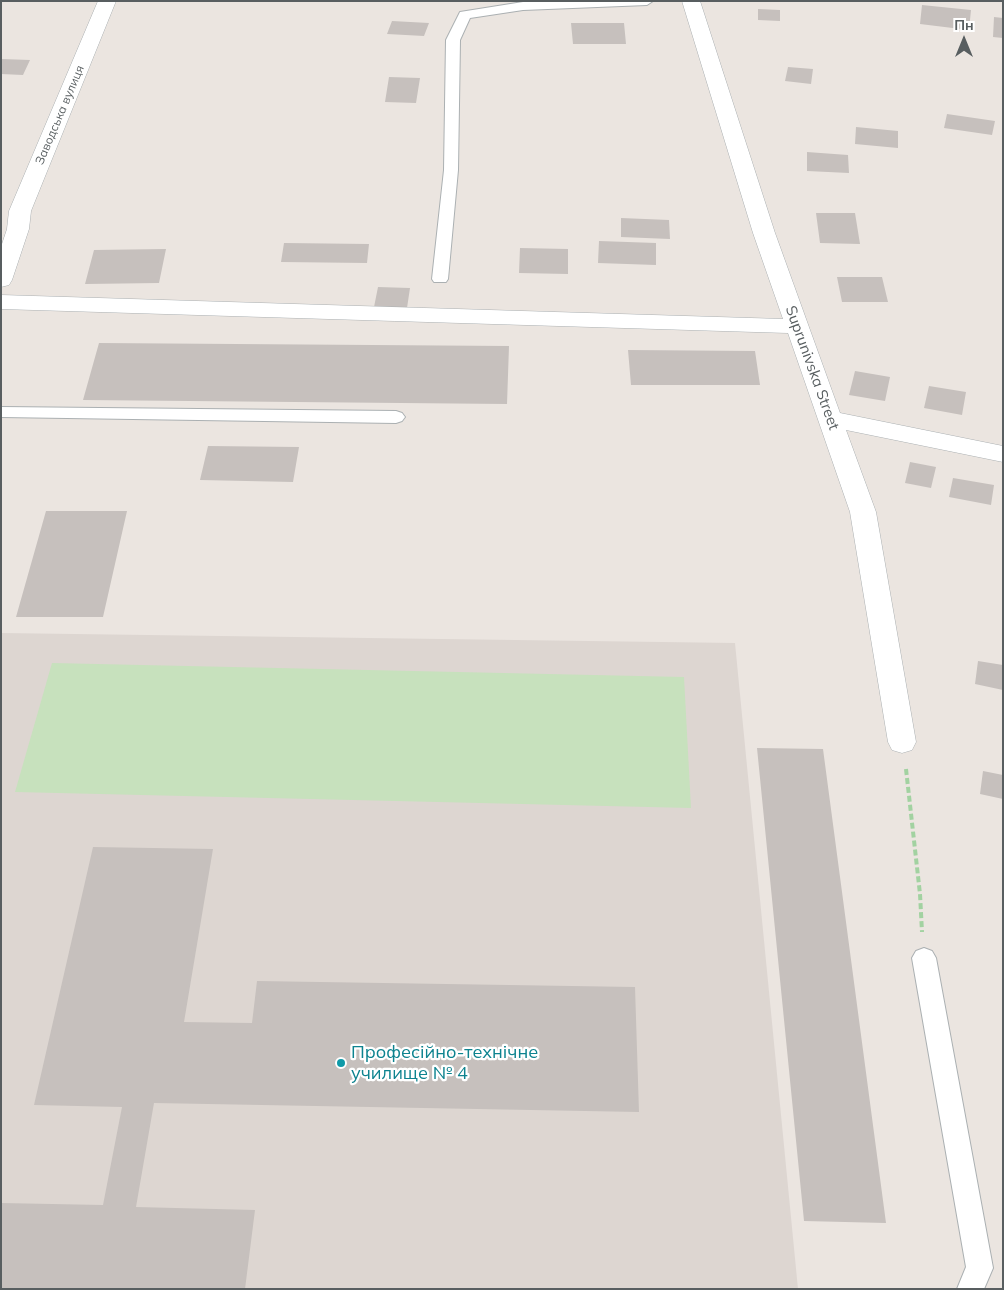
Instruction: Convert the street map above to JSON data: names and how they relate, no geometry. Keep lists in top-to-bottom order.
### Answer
{
  "streets": {
    "street": ["Suprunivska Street"]
  },
  "places": ["Професійно-технічне училище № 4"],
  "north": "top"
}
